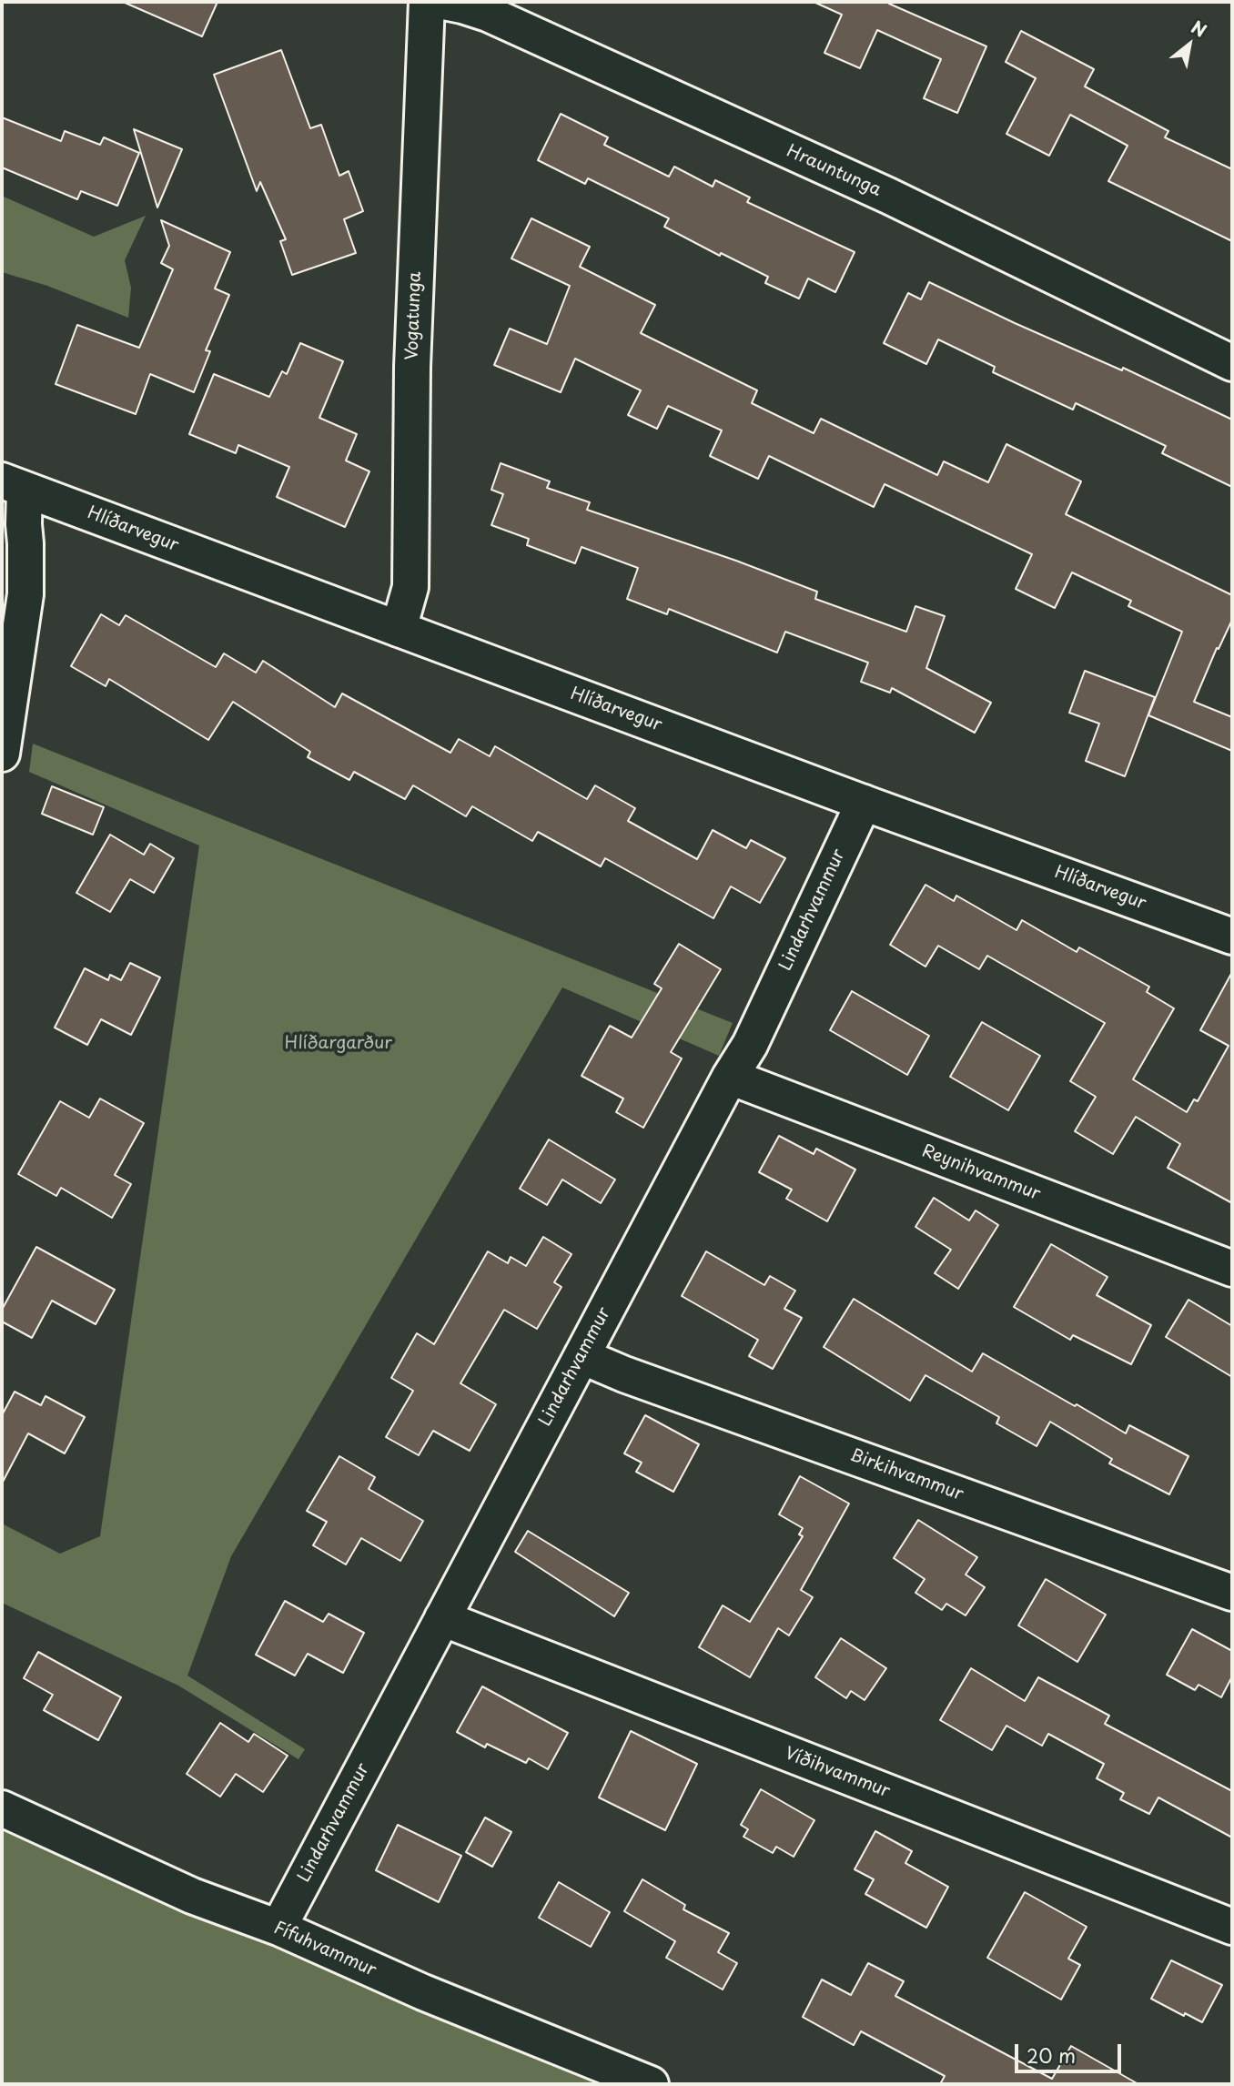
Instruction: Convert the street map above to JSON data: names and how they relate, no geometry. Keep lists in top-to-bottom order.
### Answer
{
  "streets": {
    "street": [
      "Hrauntunga",
      "Vogatunga",
      "Hlíðarvegur",
      "Lindarhvammur",
      "Reynihvammur",
      "Birkihvammur",
      "Víðihvammur",
      "Fífuhvammur"
    ]
  },
  "crossings": [
    ["Hrauntunga", "Vogatunga"],
    ["Vogatunga", "Hlíðarvegur"],
    ["Hlíðarvegur", "Lindarhvammur"],
    ["Lindarhvammur", "Reynihvammur"],
    ["Lindarhvammur", "Birkihvammur"],
    ["Lindarhvammur", "Víðihvammur"],
    ["Lindarhvammur", "Fífuhvammur"]
  ],
  "parks": ["Hlíðargarður"],
  "scale_bar": "20 m",
  "north": "top right"
}
